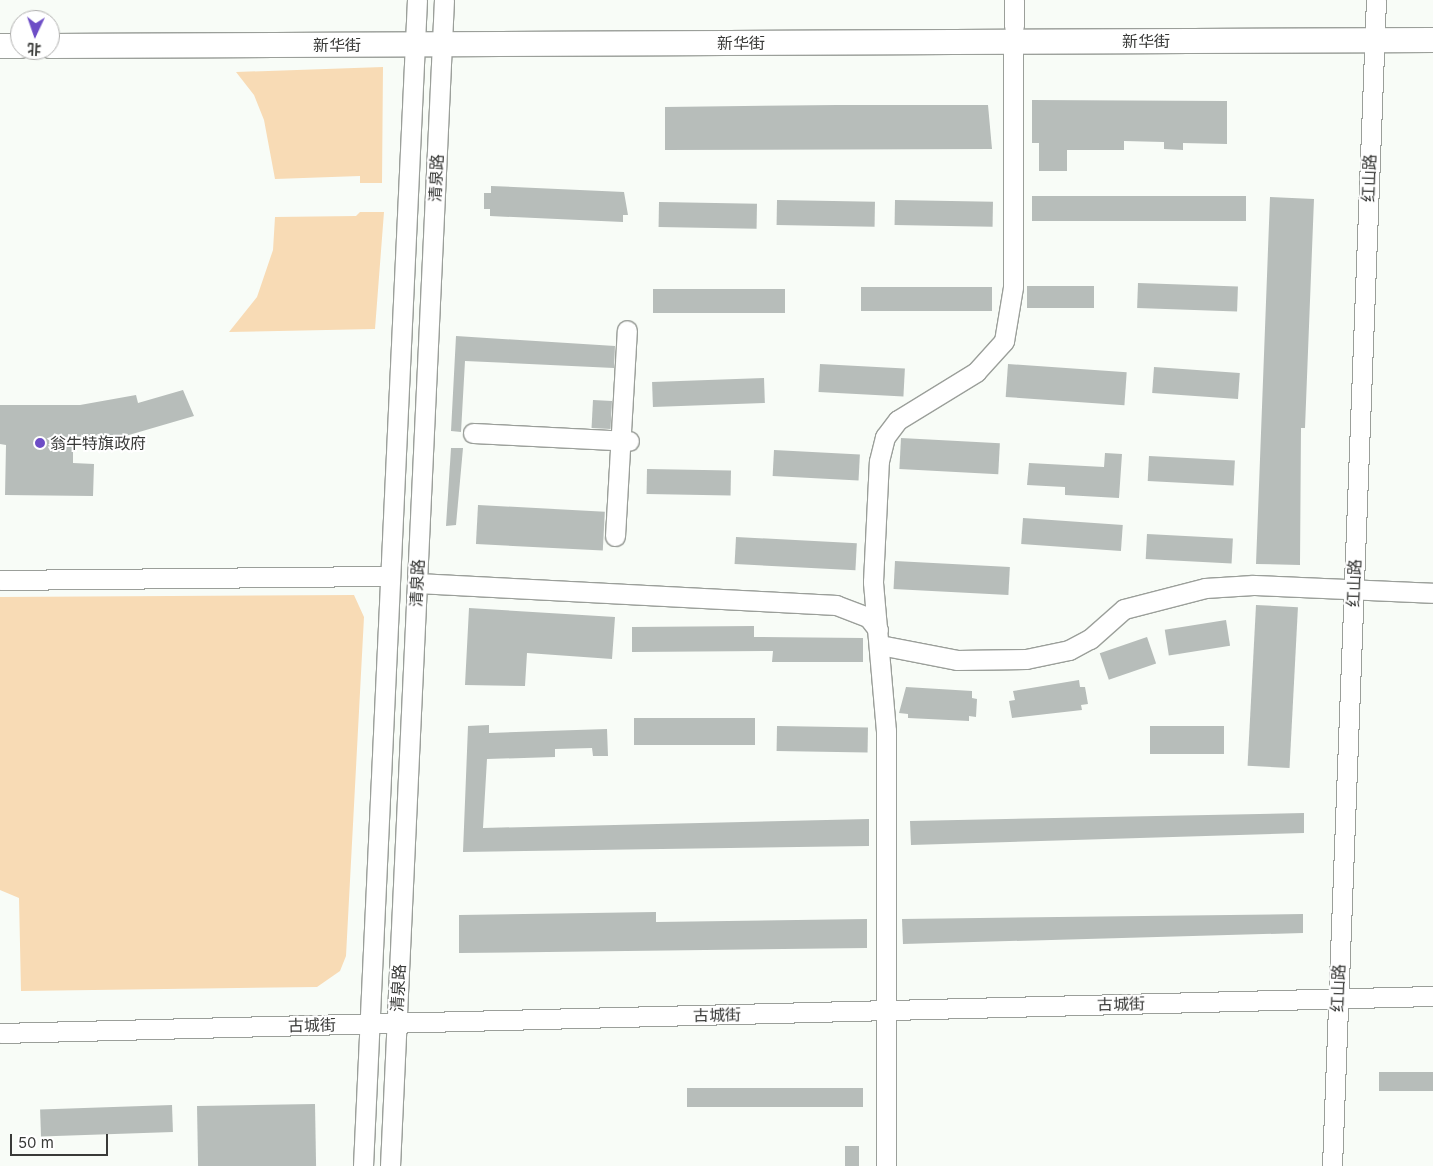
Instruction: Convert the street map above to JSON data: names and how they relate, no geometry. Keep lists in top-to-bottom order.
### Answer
{
  "streets": {
    "main road": ["新华街"],
    "street": ["清泉路", "红山路", "古城街"]
  },
  "crossings": [
    ["新华街", "清泉路"],
    ["新华街", "红山路"],
    ["清泉路", "古城街"],
    ["红山路", "古城街"]
  ],
  "places": ["翁牛特旗政府"],
  "scale_bar": "50 m",
  "north": "bottom"
}
